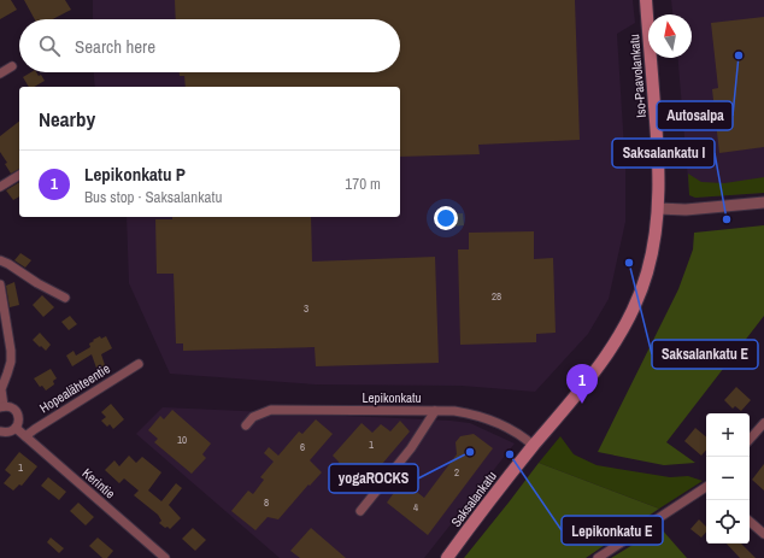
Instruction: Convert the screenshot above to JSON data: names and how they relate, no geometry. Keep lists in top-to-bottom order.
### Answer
{
  "streets": {
    "main road": ["Iso-Paavolankatu", "Saksalankatu"],
    "street": ["Hopealähteentie", "Lepikonkatu", "Kerintie"]
  },
  "crossings": [
    ["Iso-Paavolankatu", "Saksalankatu"],
    ["Hopealähteentie", "Kerintie"],
    ["Lepikonkatu", "Saksalankatu"]
  ],
  "places": [
    "Autosalpa",
    "Saksalankatu I",
    "Saksalankatu E",
    "yogaROCKS",
    "Lepikonkatu E"
  ],
  "house_numbers": [
    "28",
    "3",
    "10",
    "1",
    "6",
    "1",
    "2",
    "8",
    "4"
  ],
  "north": "top",
  "page": {
    "search": "Search here",
    "heading": "Nearby",
    "list": [
      {
        "mark": "1",
        "name": "Lepikonkatu P",
        "note": "Bus stop · Saksalankatu",
        "value": "170 m"
      }
    ],
    "pins": "1",
    "map_buttons": ["+", "−"]
  }
}
